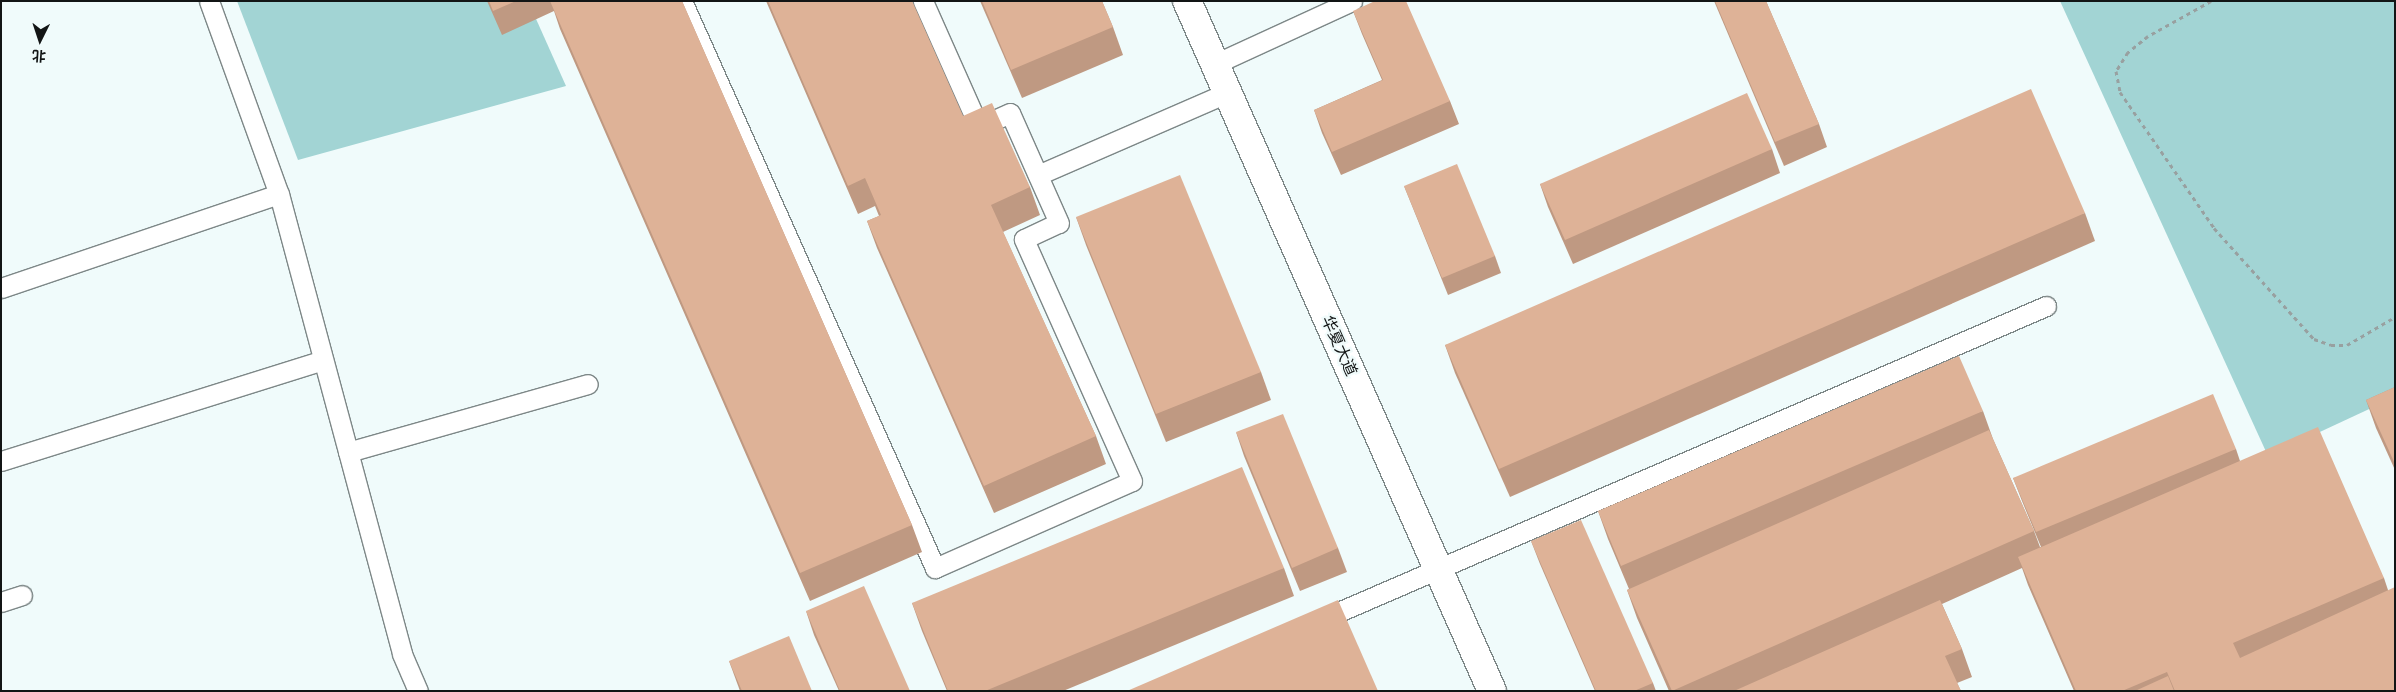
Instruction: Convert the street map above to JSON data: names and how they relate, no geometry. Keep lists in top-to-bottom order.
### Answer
{
  "streets": {
    "street": ["华夏大道"]
  },
  "north": "bottom"
}
